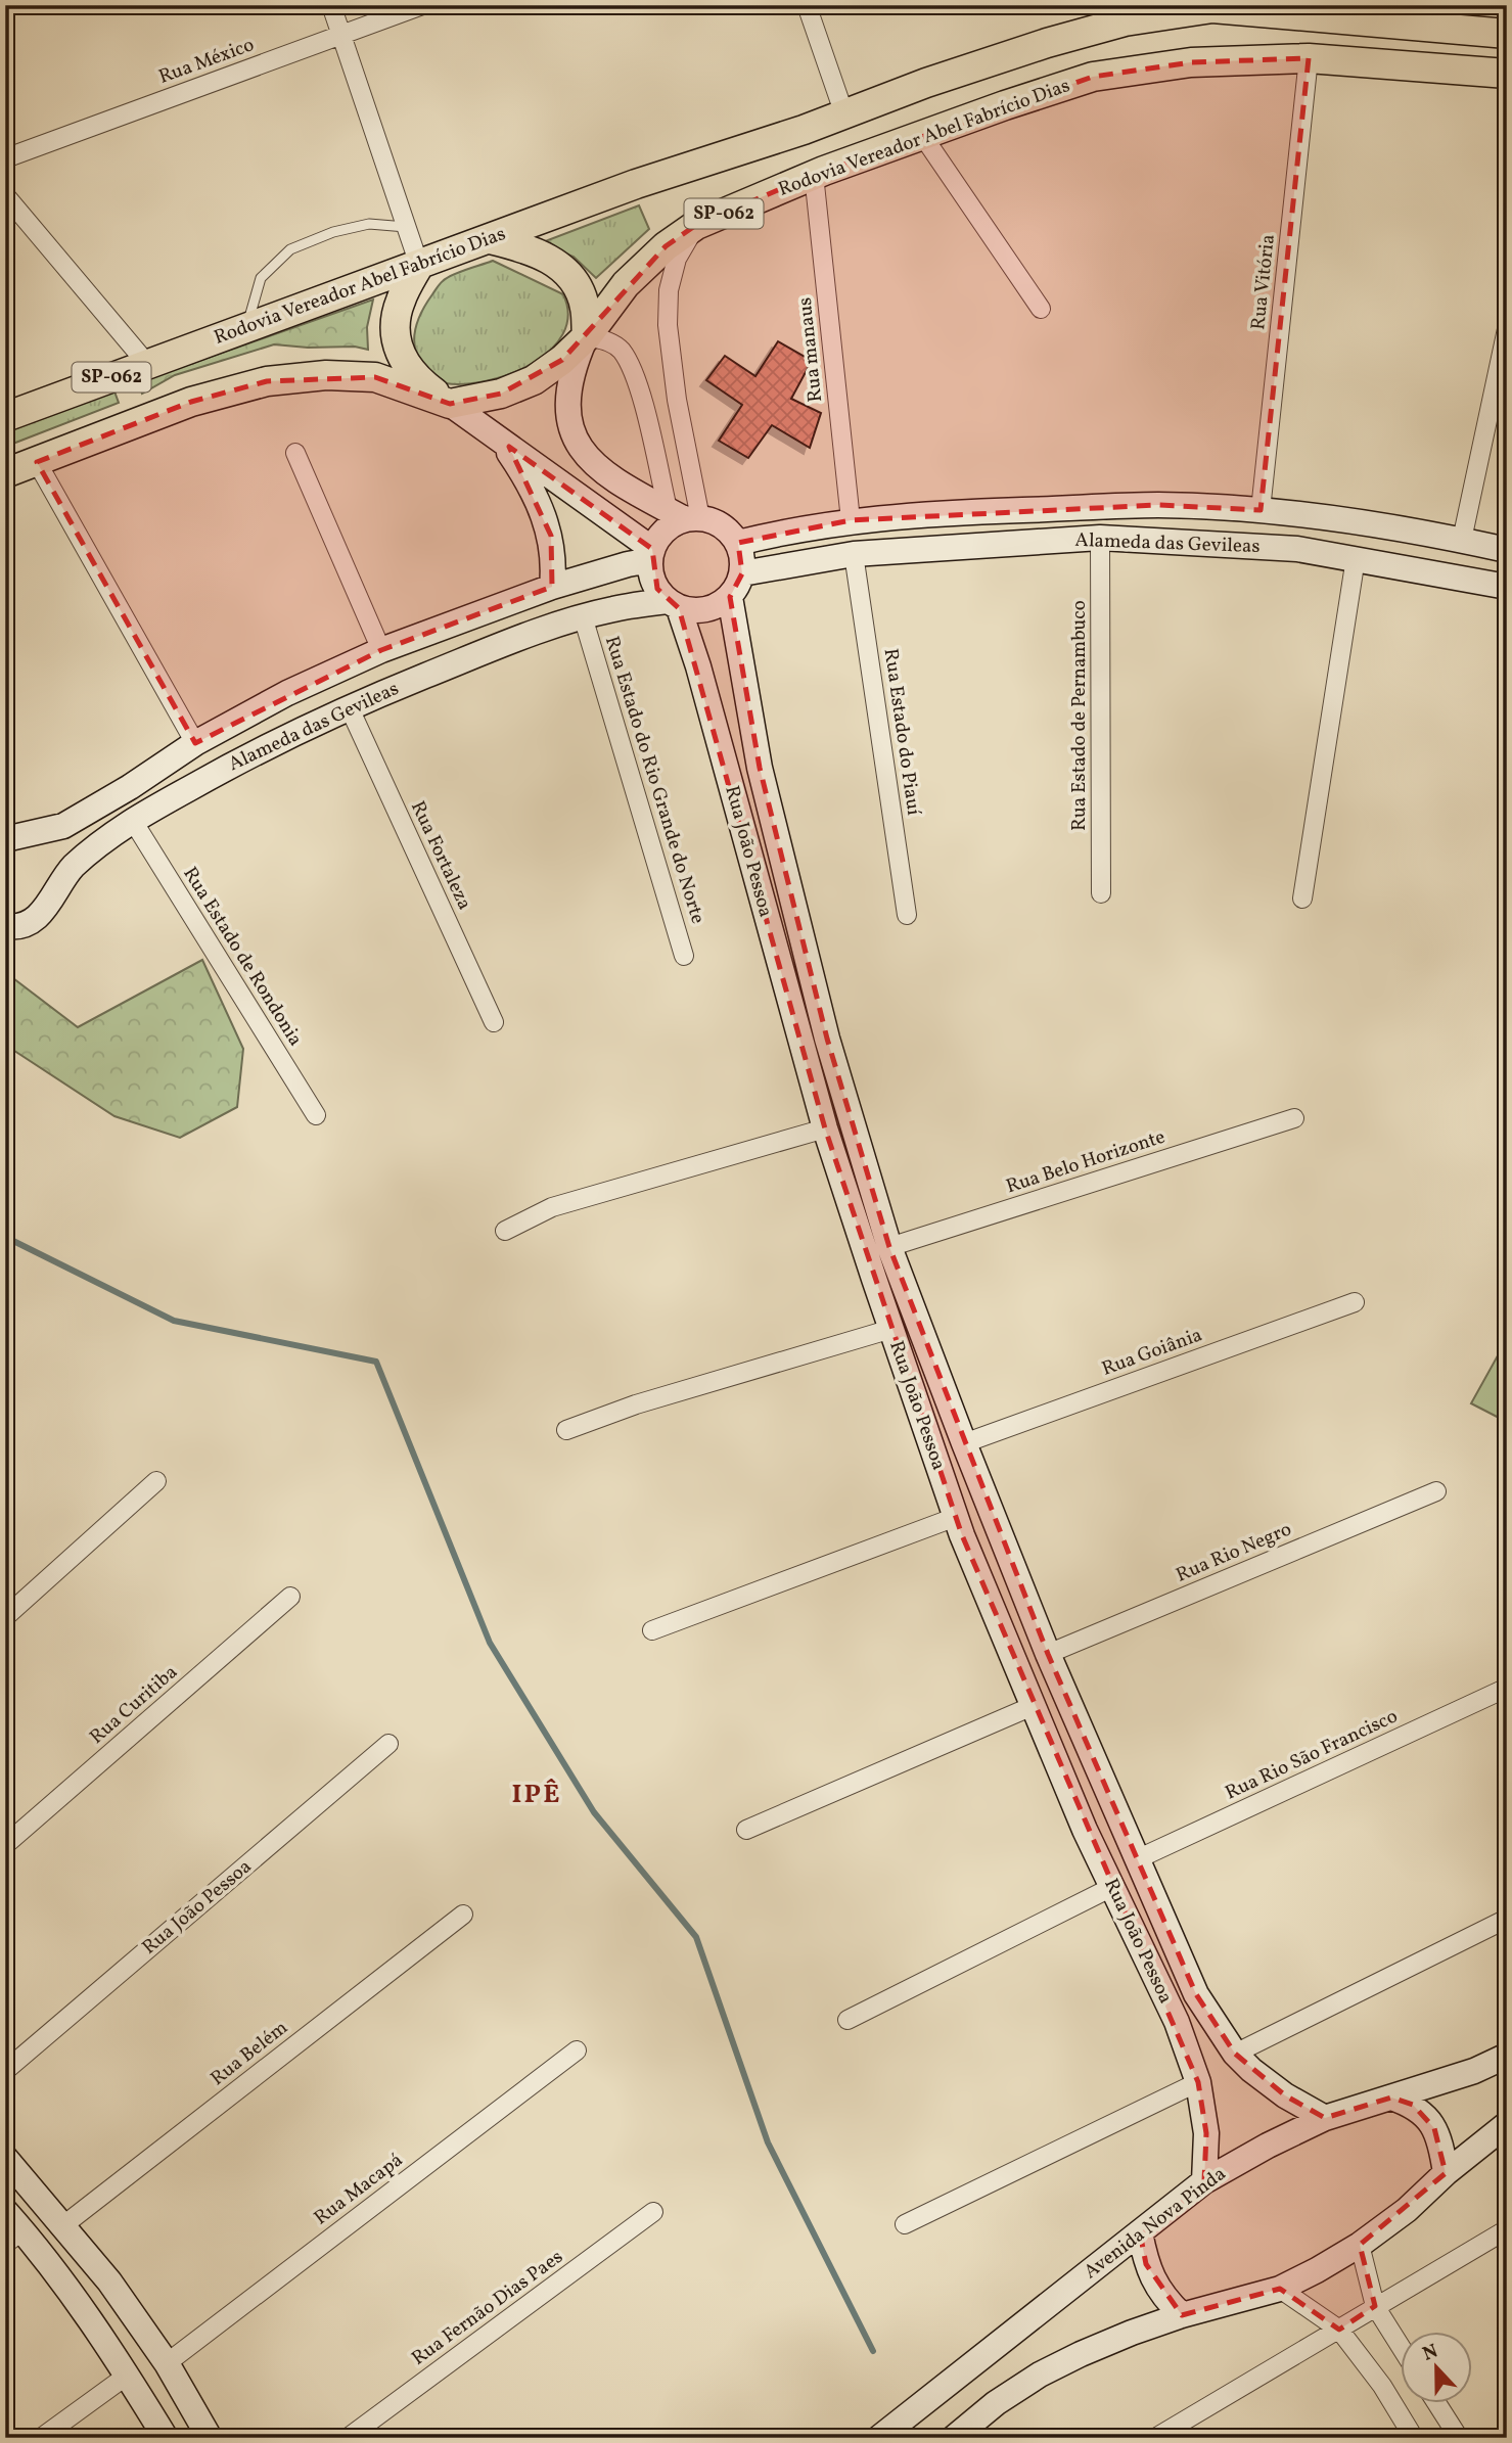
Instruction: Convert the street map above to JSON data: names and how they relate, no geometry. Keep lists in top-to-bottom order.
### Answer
{
  "streets": {
    "main road": ["Rodovia Vereador Abel Fabrício Dias", "SP-062"],
    "street": [
      "Rua México",
      "Rua Vitória",
      "Rua manaus",
      "Alameda das Gevileas",
      "Rua Estado de Pernambuco",
      "Rua Estado do Piauí",
      "Rua Estado do Rio Grande do Norte",
      "Rua João Pessoa",
      "Rua Fortaleza",
      "Rua Estado de Rondonia",
      "Rua Belo Horizonte",
      "Rua Goiânia",
      "Rua Rio Negro",
      "Rua Curitiba",
      "Rua Rio São Francisco",
      "Rua Belém",
      "Rua Macapá",
      "Avenida Nova Pinda",
      "Rua Fernão Dias Paes"
    ]
  },
  "crossings": [
    ["Rodovia Vereador Abel Fabrício Dias", "SP-062"],
    ["Rodovia Vereador Abel Fabrício Dias", "Rua Vitória"],
    ["Rodovia Vereador Abel Fabrício Dias", "Rua manaus"],
    ["Rua Vitória", "Alameda das Gevileas"],
    ["Rua manaus", "Alameda das Gevileas"],
    ["Alameda das Gevileas", "Rua Estado de Pernambuco"],
    ["Alameda das Gevileas", "Rua Estado do Piauí"],
    ["Alameda das Gevileas", "Rua Estado do Rio Grande do Norte"],
    ["Alameda das Gevileas", "Rua João Pessoa"],
    ["Alameda das Gevileas", "Rua Fortaleza"],
    ["Alameda das Gevileas", "Rua Estado de Rondonia"],
    ["Rua João Pessoa", "Rua Belo Horizonte"],
    ["Rua João Pessoa", "Rua Goiânia"],
    ["Rua João Pessoa", "Rua Rio Negro"],
    ["Rua João Pessoa", "Rua Rio São Francisco"],
    ["Rua João Pessoa", "Avenida Nova Pinda"]
  ],
  "districts": ["IPÊ"],
  "north": "top"
}
